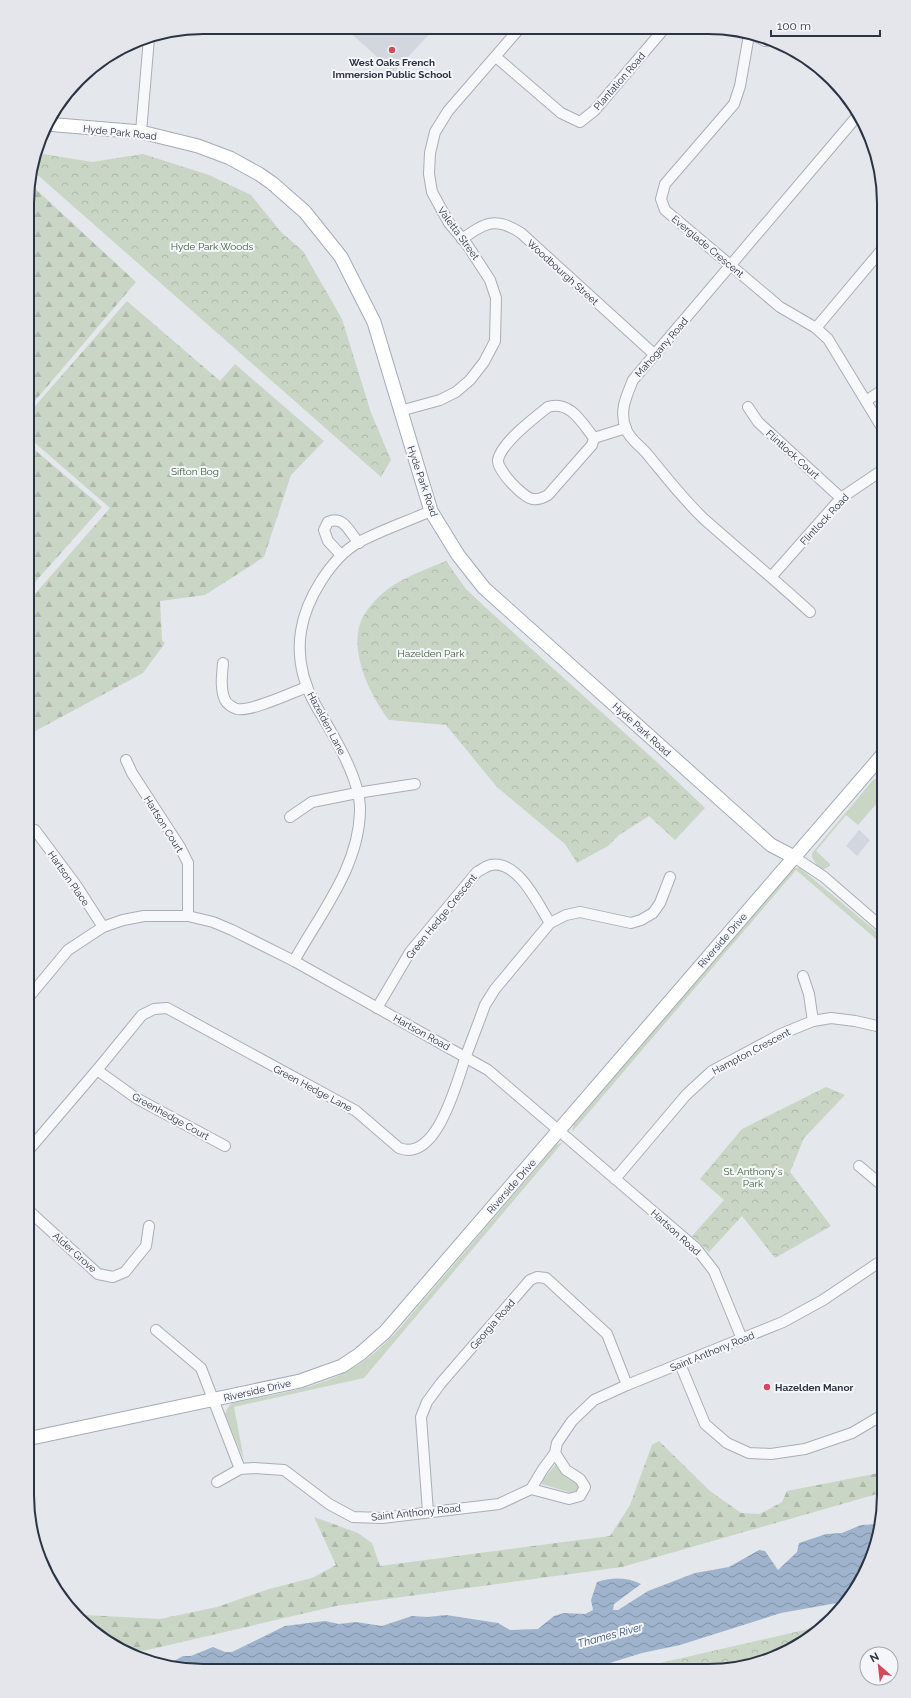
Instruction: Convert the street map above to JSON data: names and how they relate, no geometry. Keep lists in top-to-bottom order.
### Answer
{
  "streets": {
    "main road": ["Hyde Park Road", "Riverside Drive"],
    "street": [
      "Plantation Road",
      "Valetta Street",
      "Everglade Crescent",
      "Woodbourgh Street",
      "Mahogany Road",
      "Flintlock Court",
      "Flintlock Road",
      "Hazelden Lane",
      "Hartson Court",
      "Hartson Place",
      "Green Hedge Crescent",
      "Hartson Road",
      "Hampton Crescent",
      "Green Hedge Lane",
      "Greenhedge Court",
      "Alder Grove",
      "Georgia Road",
      "Saint Anthony Road"
    ]
  },
  "crossings": [
    ["Plantation Road", "Valetta Street"],
    ["Hyde Park Road", "Valetta Street"],
    ["Hyde Park Road", "Hazelden Lane"],
    ["Hyde Park Road", "Riverside Drive"],
    ["Valetta Street", "Woodbourgh Street"],
    ["Everglade Crescent", "Mahogany Road"],
    ["Woodbourgh Street", "Mahogany Road"],
    ["Mahogany Road", "Flintlock Road"],
    ["Flintlock Court", "Flintlock Road"],
    ["Hazelden Lane", "Hartson Road"],
    ["Hartson Court", "Hartson Road"],
    ["Hartson Place", "Hartson Road"],
    ["Green Hedge Crescent", "Hartson Road"],
    ["Green Hedge Crescent", "Green Hedge Lane"],
    ["Riverside Drive", "Hartson Road"],
    ["Hartson Road", "Hampton Crescent"],
    ["Hartson Road", "Green Hedge Lane"],
    ["Hartson Road", "Saint Anthony Road"],
    ["Green Hedge Lane", "Greenhedge Court"],
    ["Georgia Road", "Saint Anthony Road"]
  ],
  "water": ["Thames River"],
  "parks": [
    "Hyde Park Woods",
    "Sifton Bog",
    "Hazelden Park",
    "St. Anthony's Park"
  ],
  "places": ["West Oaks French Immersion Public School", "Hazelden Manor"],
  "scale_bar": "100 m",
  "north": "top left"
}
